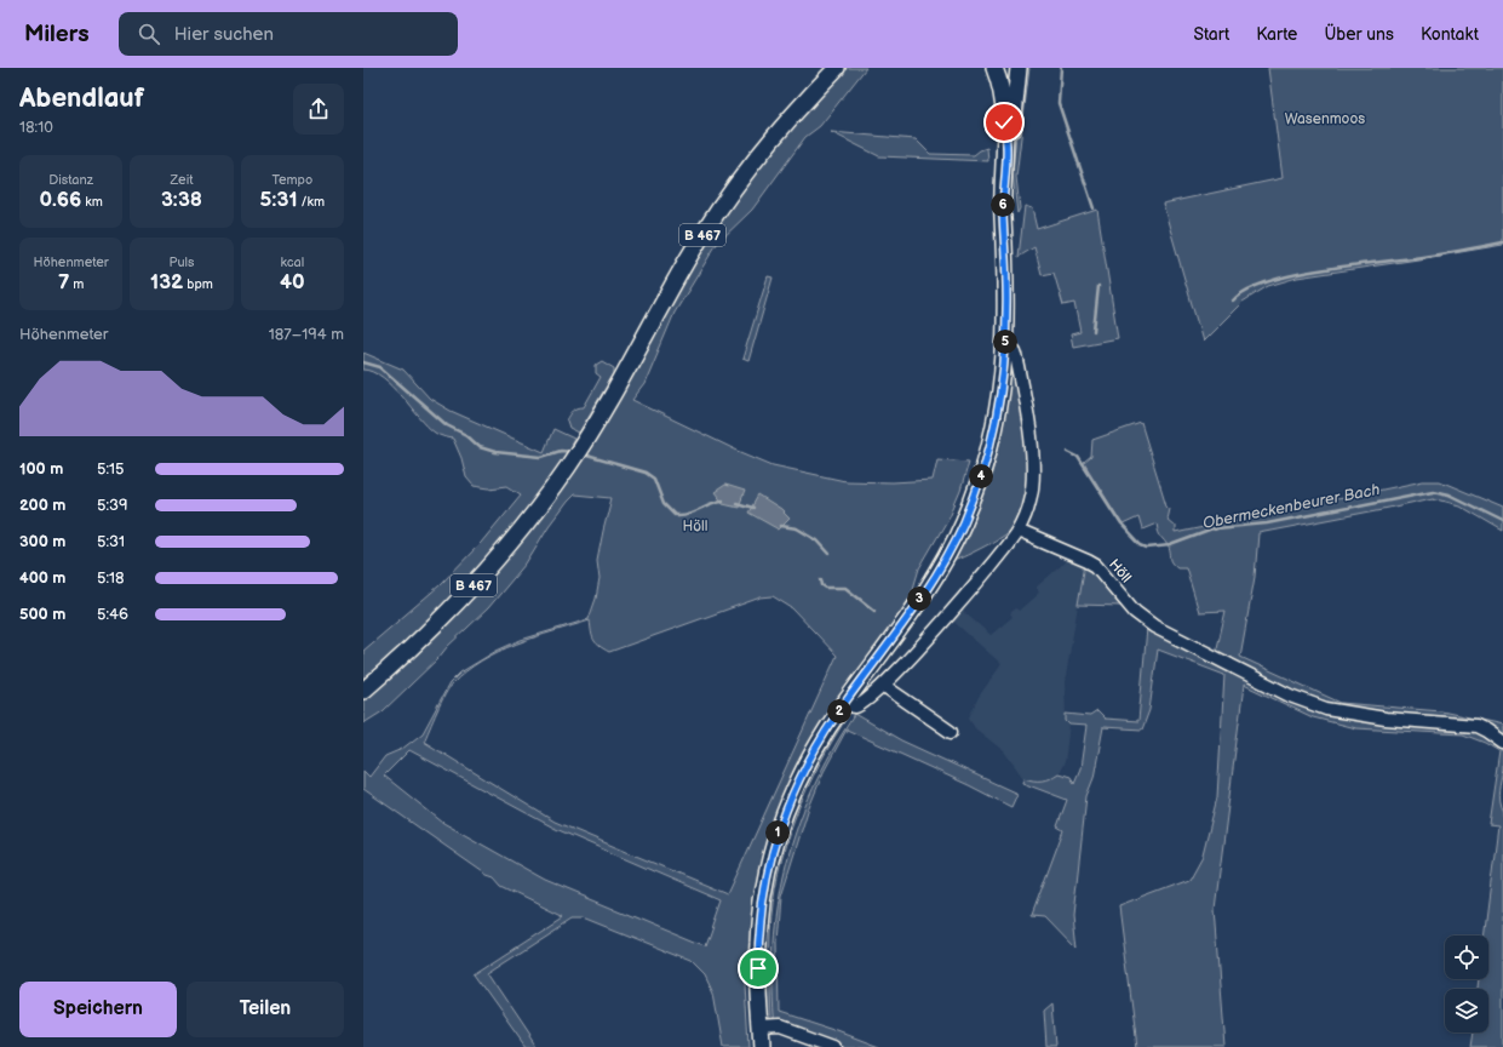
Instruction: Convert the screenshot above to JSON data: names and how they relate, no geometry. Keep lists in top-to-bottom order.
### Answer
{
  "streets": {
    "main road": ["B 467"],
    "street": ["Höll"]
  },
  "water": ["Obermeckenbeurer Bach"],
  "parks": ["Wasenmoos", "Höll"],
  "page": {
    "header": "Milers",
    "search": "Hier suchen",
    "nav": [
      "Start",
      "Karte",
      "Über uns",
      "Kontakt"
    ],
    "heading": ["Abendlauf", "18:10"],
    "stats": [
      ["Distanz", "0.66 km"],
      ["Zeit", "3:38"],
      ["Tempo", "5:31 /km"],
      ["Höhenmeter", "7 m"],
      ["Puls", "132 bpm"],
      ["kcal", "40"]
    ],
    "pins": [
      "6",
      "5",
      "4",
      "3",
      "2",
      "1"
    ],
    "chart": ["Höhenmeter", "187–194 m"],
    "list": [
      {
        "name": "100 m",
        "note": "5:15"
      },
      {
        "name": "200 m",
        "note": "5:39"
      },
      {
        "name": "300 m",
        "note": "5:31"
      },
      {
        "name": "400 m",
        "note": "5:18"
      },
      {
        "name": "500 m",
        "note": "5:46"
      }
    ],
    "buttons": ["Speichern", "Teilen"]
  }
}
